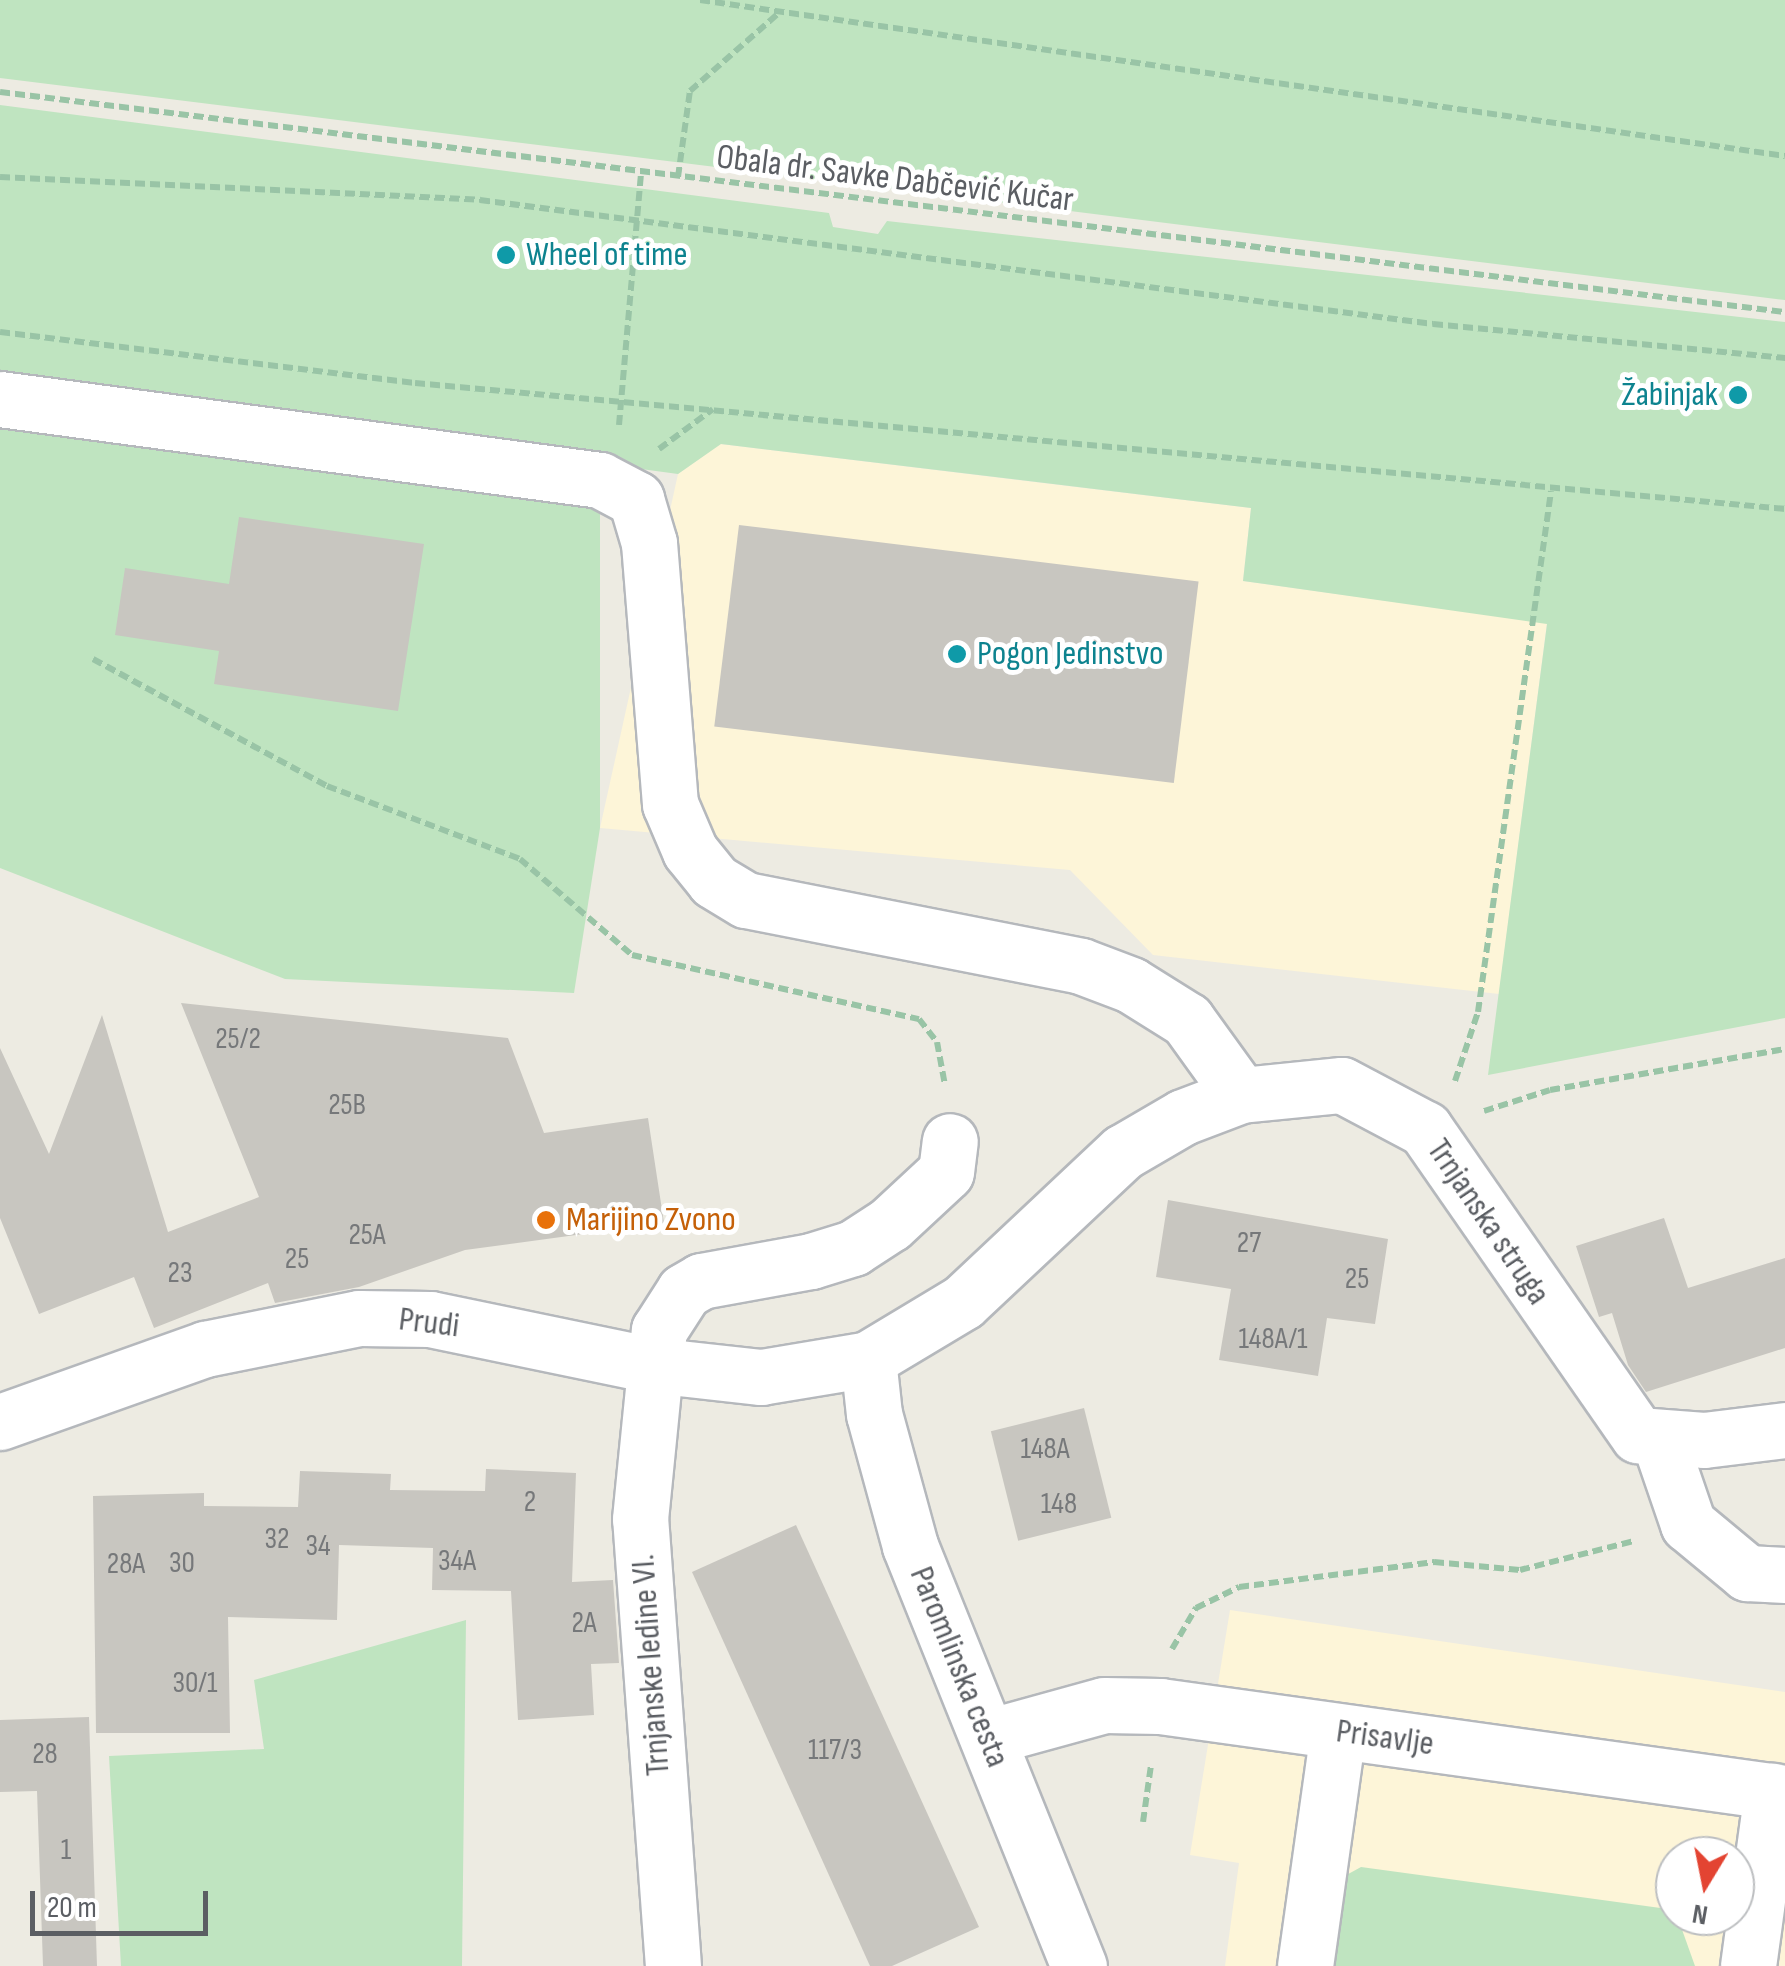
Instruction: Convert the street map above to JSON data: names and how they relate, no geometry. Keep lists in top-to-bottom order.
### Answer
{
  "streets": {
    "street": [
      "Trnjanska struga",
      "Prudi",
      "Trnjanske ledine VI.",
      "Paromlinska cesta",
      "Prisavlje"
    ],
    "path": ["Obala dr. Savke Dabčević Kučar"]
  },
  "crossings": [
    ["Trnjanska struga", "Prudi"],
    ["Trnjanska struga", "Paromlinska cesta"],
    ["Prudi", "Trnjanske ledine VI."],
    ["Prudi", "Paromlinska cesta"],
    ["Paromlinska cesta", "Prisavlje"]
  ],
  "places": [
    "Wheel of time",
    "Žabinjak",
    "Pogon Jedinstvo",
    "Marijino Zvono"
  ],
  "house_numbers": [
    "25/2",
    "25B",
    "25A",
    "27",
    "25",
    "23",
    "25",
    "148A/1",
    "148A",
    "2",
    "148",
    "32",
    "34",
    "34A",
    "30",
    "28A",
    "2A",
    "30/1",
    "117/3",
    "28",
    "1"
  ],
  "scale_bar": "20 m",
  "north": "bottom"
}
